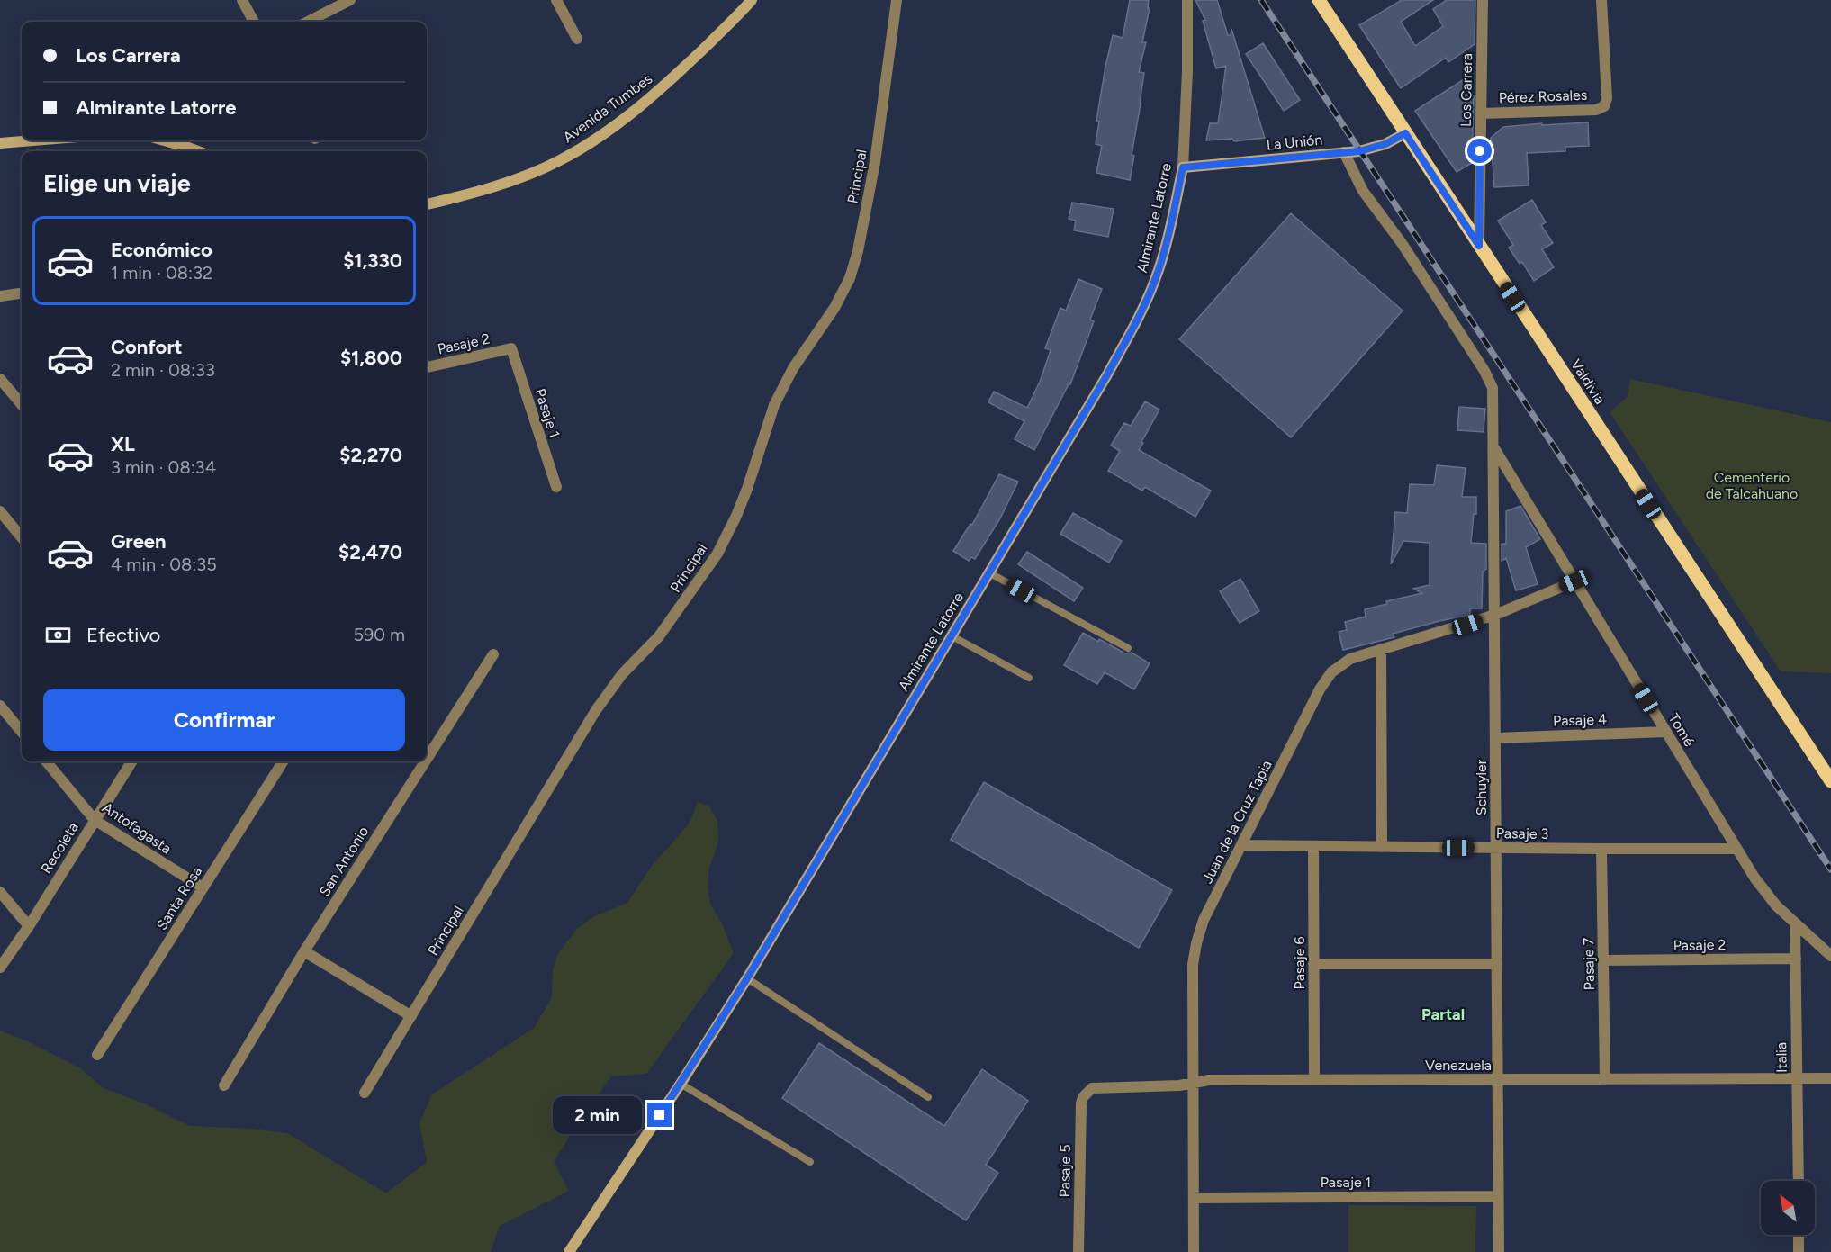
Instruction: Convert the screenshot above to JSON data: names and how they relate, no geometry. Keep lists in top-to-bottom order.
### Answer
{
  "streets": {
    "main road": [
      "Avenida Tumbes",
      "La Unión",
      "Almirante Latorre",
      "Valdivia"
    ],
    "street": [
      "Los Carrera",
      "Pérez Rosales",
      "Principal",
      "Pasaje 2",
      "Pasaje 1",
      "Pasaje 4",
      "Tomé",
      "Schuyler",
      "Juan de la Cruz Tapia",
      "Antofagasta",
      "Pasaje 3",
      "Recoleta",
      "San Antonio",
      "Santa Rosa",
      "Pasaje 6",
      "Pasaje 7",
      "Italia",
      "Venezuela",
      "Pasaje 5"
    ]
  },
  "crossings": [
    ["Los Carrera", "Pérez Rosales"],
    ["Los Carrera", "Valdivia"],
    ["La Unión", "Almirante Latorre"],
    ["La Unión", "Valdivia"],
    ["La Unión", "Schuyler"],
    ["Pasaje 2", "Pasaje 1"],
    ["Pasaje 2", "Pasaje 7"],
    ["Pasaje 2", "Italia"],
    ["Pasaje 1", "Schuyler"],
    ["Pasaje 1", "Juan de la Cruz Tapia"],
    ["Pasaje 4", "Tomé"],
    ["Pasaje 4", "Schuyler"],
    ["Tomé", "Schuyler"],
    ["Tomé", "Juan de la Cruz Tapia"],
    ["Tomé", "Pasaje 3"],
    ["Tomé", "Italia"],
    ["Schuyler", "Juan de la Cruz Tapia"],
    ["Schuyler", "Pasaje 3"],
    ["Schuyler", "Venezuela"],
    ["Juan de la Cruz Tapia", "Pasaje 3"],
    ["Juan de la Cruz Tapia", "Venezuela"],
    ["Antofagasta", "Recoleta"],
    ["Antofagasta", "Santa Rosa"],
    ["Pasaje 3", "Pasaje 6"],
    ["Pasaje 3", "Pasaje 7"],
    ["Pasaje 6", "Venezuela"],
    ["Pasaje 7", "Venezuela"],
    ["Italia", "Venezuela"],
    ["Venezuela", "Pasaje 5"]
  ],
  "districts": ["Partal"],
  "parks": ["Cementerio de Talcahuano"],
  "north": "top left",
  "page": {
    "banner": ["Los Carrera", "Almirante Latorre"],
    "heading": "Elige un viaje",
    "list": [
      {
        "name": "Económico",
        "note": "1 min · 08:32",
        "value": "$1,330"
      },
      {
        "name": "Confort",
        "note": "2 min · 08:33",
        "value": "$1,800"
      },
      {
        "name": "XL",
        "note": "3 min · 08:34",
        "value": "$2,270"
      },
      {
        "name": "Green",
        "note": "4 min · 08:35",
        "value": "$2,470"
      }
    ],
    "pay": ["Efectivo", "590 m"],
    "buttons": "Confirmar",
    "bubble": "2 min"
  }
}
